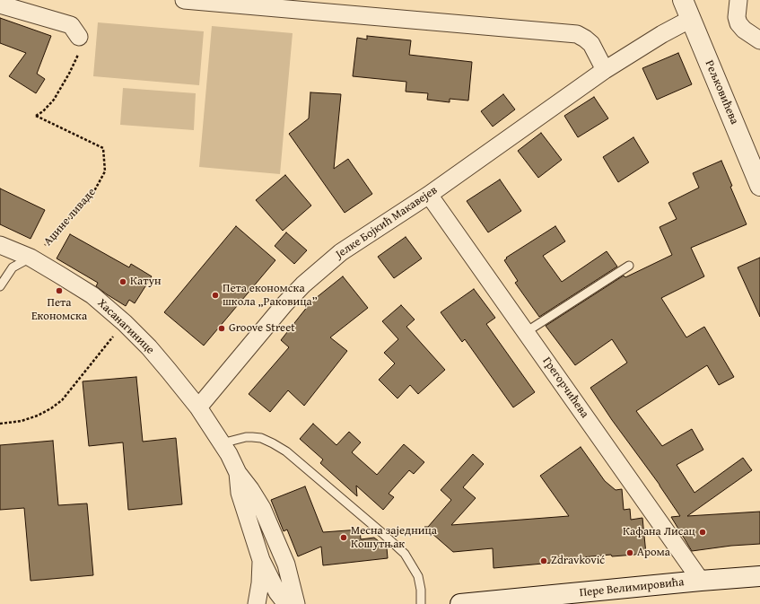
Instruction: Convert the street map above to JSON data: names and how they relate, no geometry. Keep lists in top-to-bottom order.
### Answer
{
  "streets": {
    "main road": ["Рељковићева", "Пере Велимировића"],
    "street": ["Јелке Бојкић Макавејев", "Хасанагинице", "Грегорчићева"],
    "path": ["Аџине ливаде"]
  },
  "crossings": [
    ["Рељковићева", "Јелке Бојкић Макавејев"],
    ["Аџине ливаде", "Хасанагинице"],
    ["Јелке Бојкић Макавејев", "Хасанагинице"],
    ["Јелке Бојкић Макавејев", "Грегорчићева"],
    ["Грегорчићева", "Пере Велимировића"]
  ],
  "places": [
    "Катун",
    "Пета Економска",
    "Пета економска школа „Раковица”",
    "Groove Street",
    "Кафана Лисац",
    "Месна заједница Кошутњак",
    "Арома",
    "Zdravković"
  ]
}
